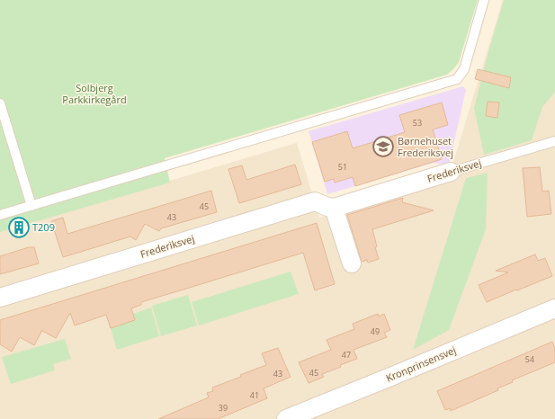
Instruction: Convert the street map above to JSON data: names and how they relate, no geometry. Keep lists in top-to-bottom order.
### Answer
{
  "streets": {
    "street": ["Frederiksvej", "Kronprinsensvej"]
  },
  "parks": ["Solbjerg Parkkirkegård"],
  "places": {
    "school or university": ["Børnehuset Frederiksvej"],
    "building": ["T209"]
  },
  "house_numbers": [
    "53",
    "51",
    "45",
    "43",
    "49",
    "47",
    "54",
    "45",
    "43",
    "41",
    "39"
  ]
}
